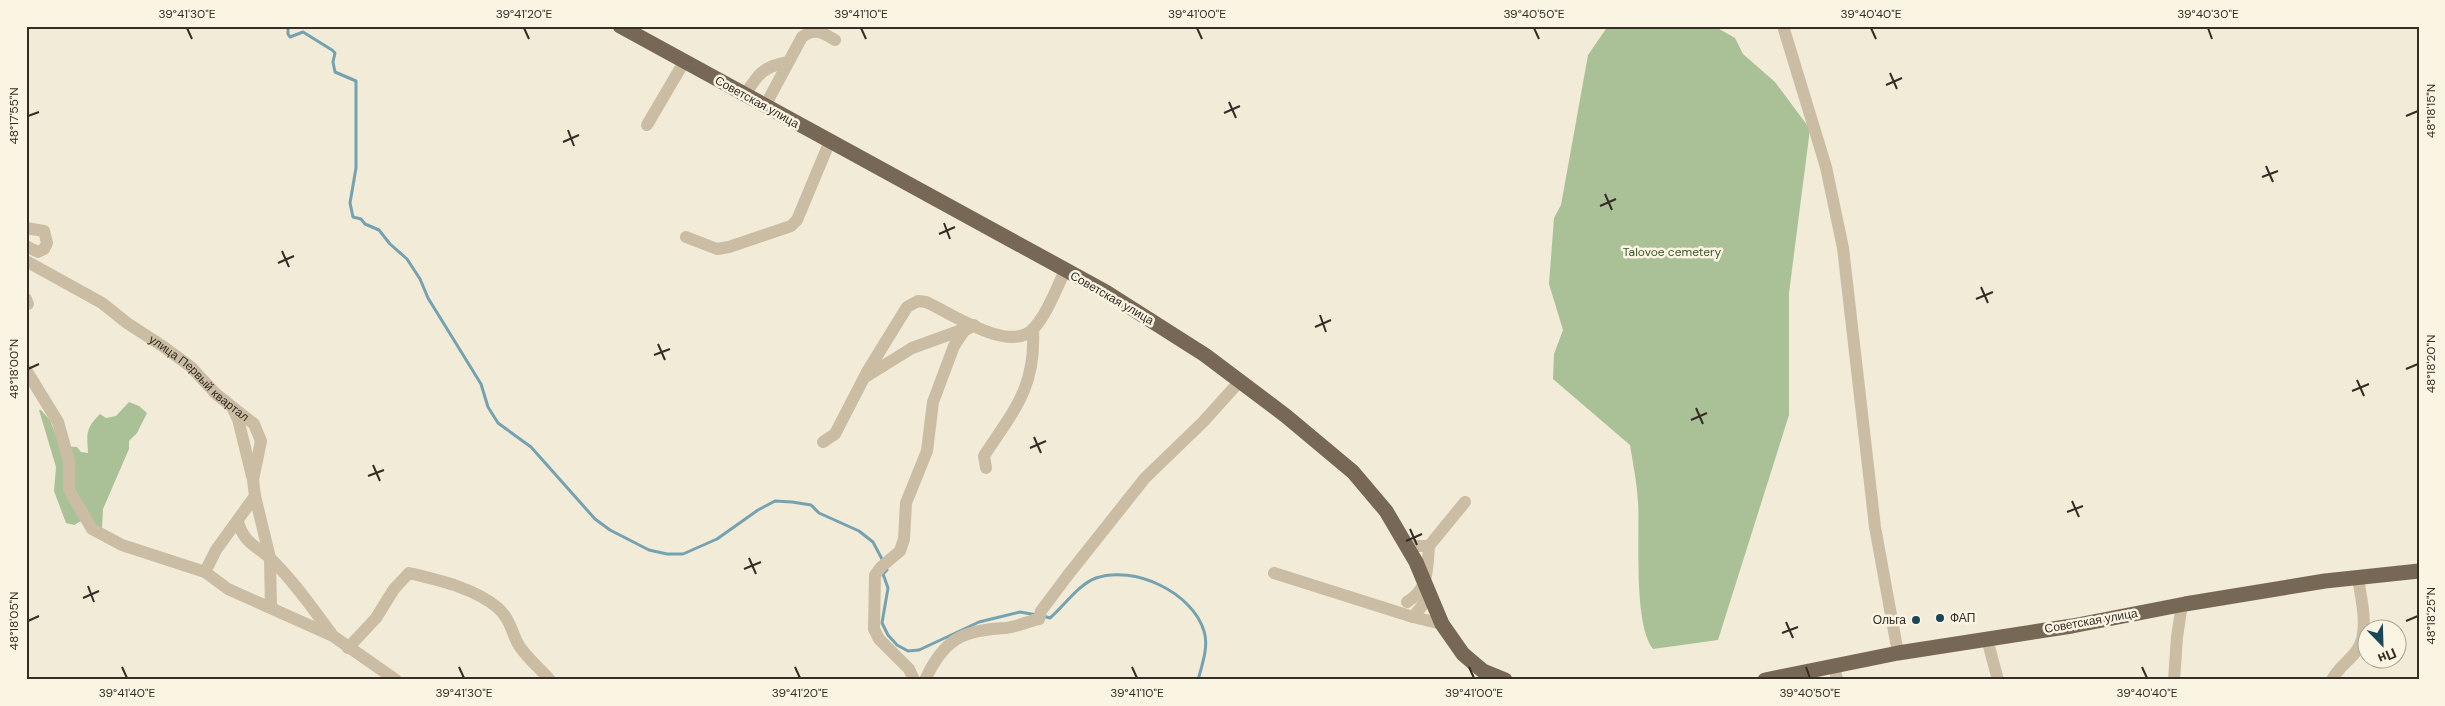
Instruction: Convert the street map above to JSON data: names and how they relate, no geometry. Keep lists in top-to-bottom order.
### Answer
{
  "streets": {
    "main road": ["Советская улица"],
    "street": ["улица Первый квартал"]
  },
  "parks": ["Talovoe cemetery"],
  "places": ["ФАП", "Ольга"],
  "north": "bottom right",
  "coordinates": [
    "39°41'30\"E",
    "39°41'20\"E",
    "39°41'10\"E",
    "39°41'00\"E",
    "39°40'50\"E",
    "39°40'40\"E",
    "39°40'30\"E",
    "48°18'15\"N",
    "48°17'55\"N",
    "48°18'20\"N",
    "48°18'00\"N",
    "48°18'25\"N",
    "48°18'05\"N",
    "39°41'40\"E"
  ]
}
